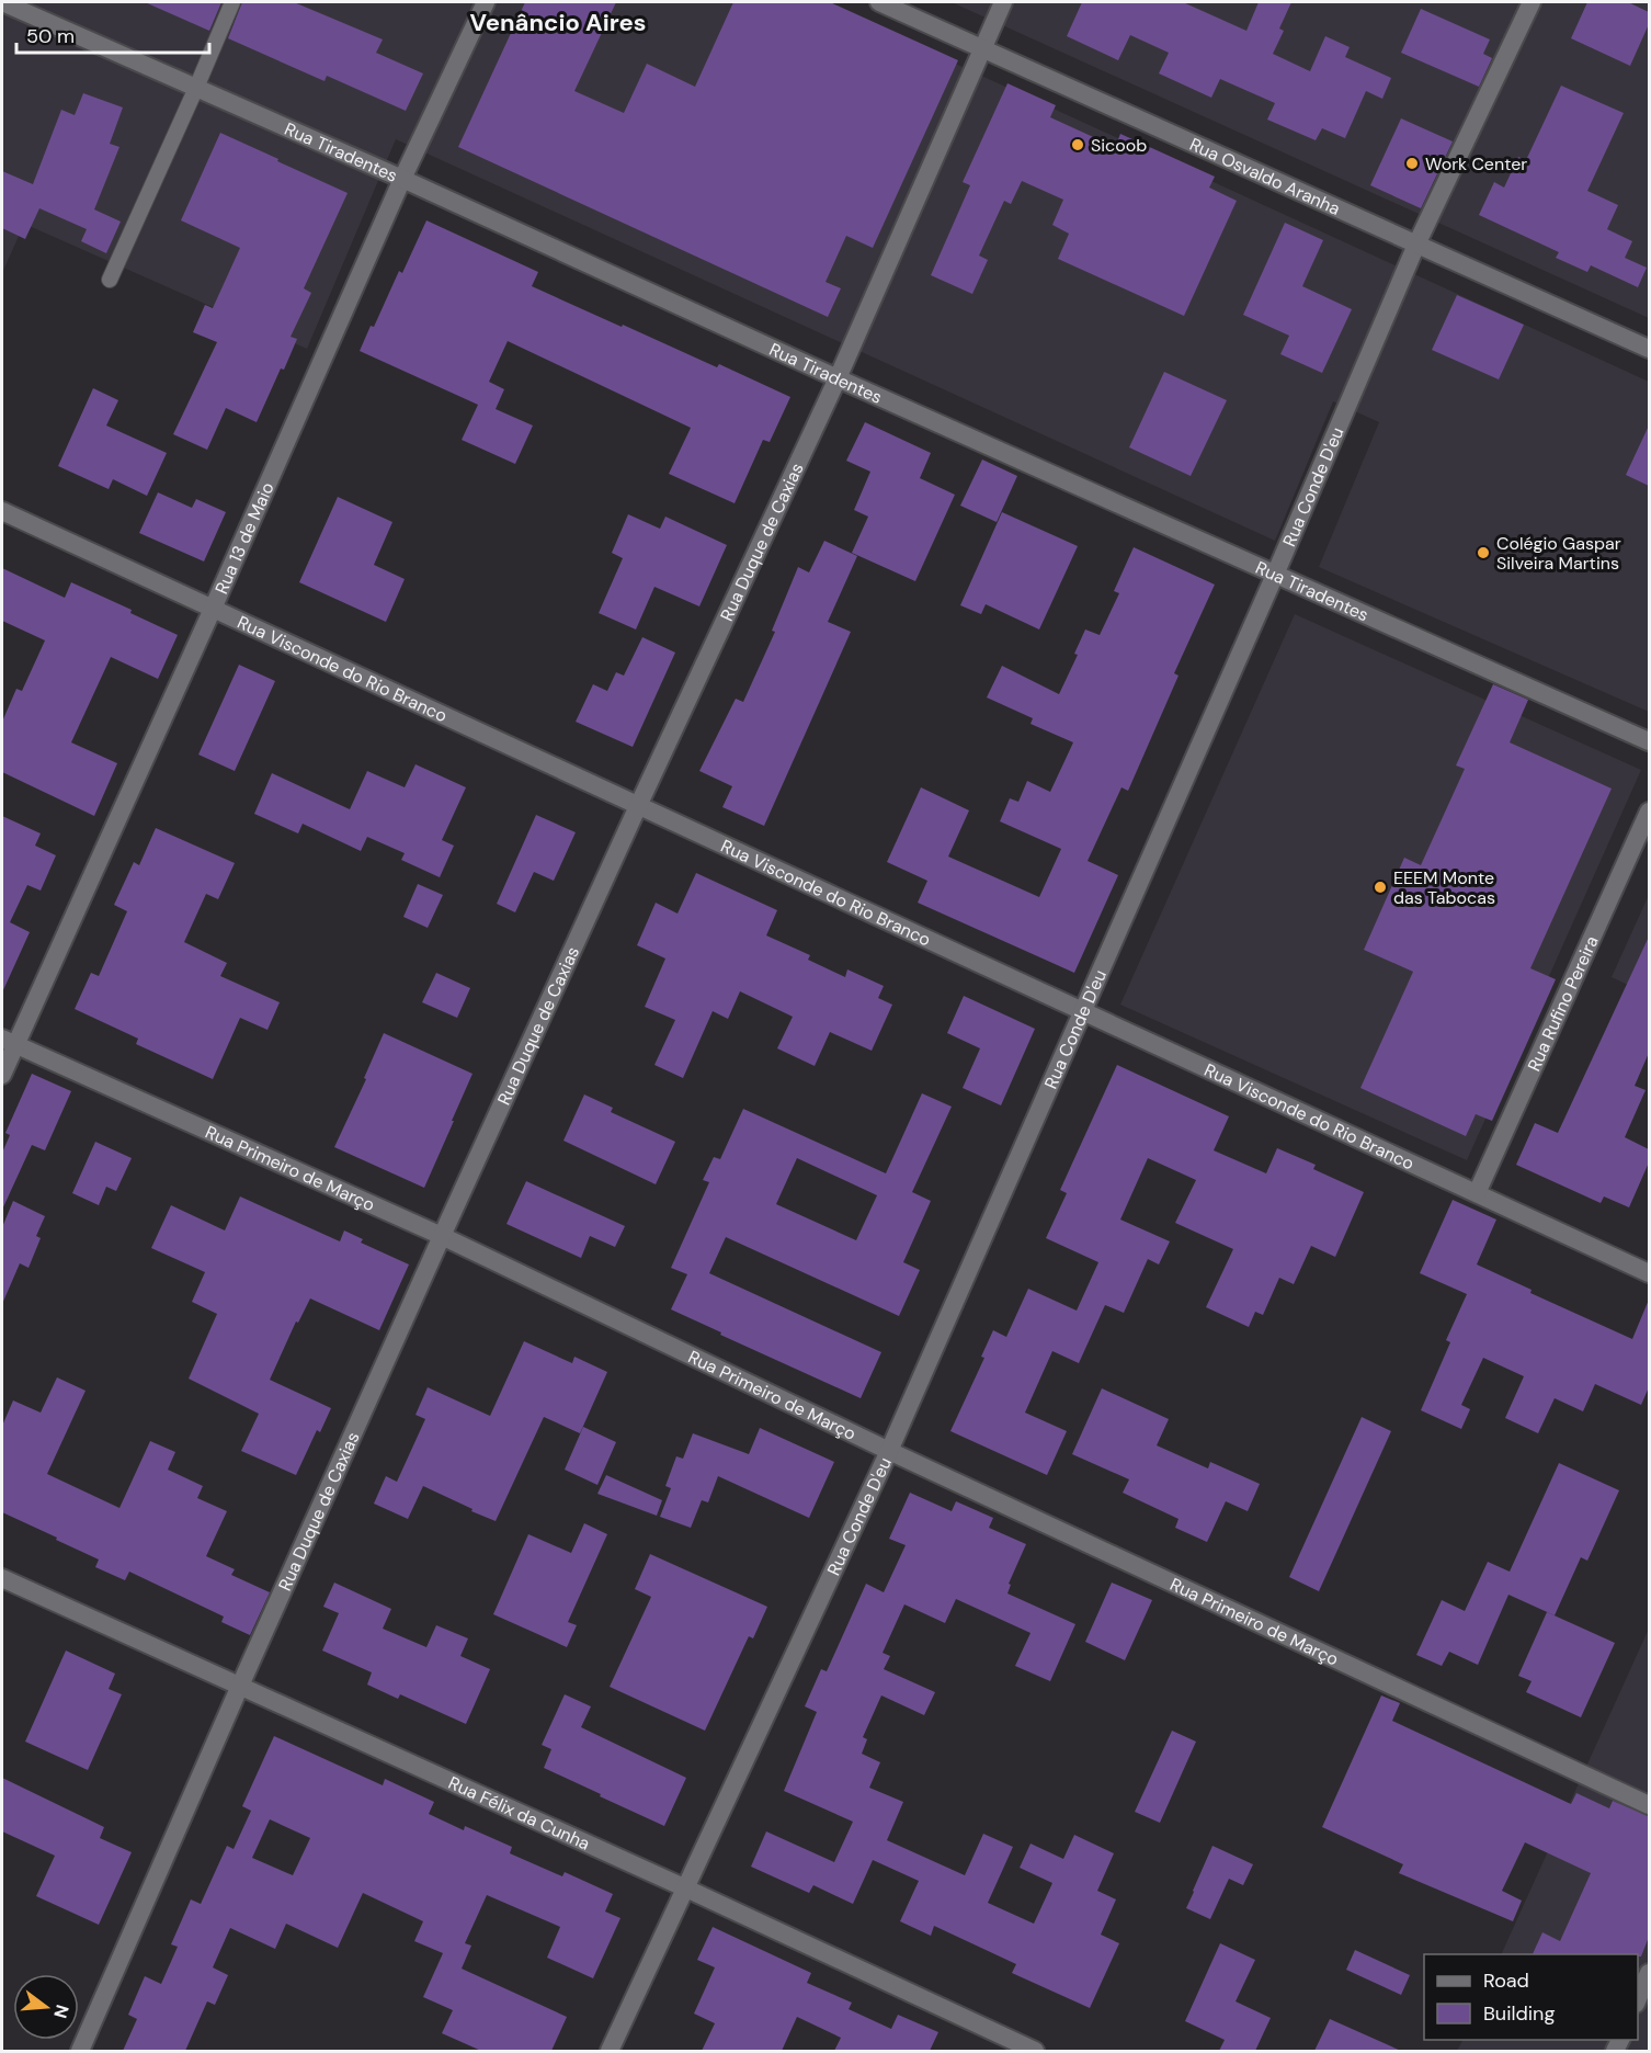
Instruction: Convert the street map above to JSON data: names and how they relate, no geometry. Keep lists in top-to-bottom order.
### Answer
{
  "streets": {
    "street": [
      "Rua Tiradentes",
      "Rua Osvaldo Aranha",
      "Rua Conde D'eu",
      "Rua 13 de Maio",
      "Rua Duque de Caxias",
      "Rua Visconde do Rio Branco",
      "Rua Rufino Pereira",
      "Rua Primeiro de Março",
      "Rua Félix da Cunha"
    ]
  },
  "crossings": [
    ["Rua Tiradentes", "Rua Conde D'eu"],
    ["Rua Tiradentes", "Rua 13 de Maio"],
    ["Rua Tiradentes", "Rua Duque de Caxias"],
    ["Rua Osvaldo Aranha", "Rua Conde D'eu"],
    ["Rua Osvaldo Aranha", "Rua Duque de Caxias"],
    ["Rua Conde D'eu", "Rua Visconde do Rio Branco"],
    ["Rua Conde D'eu", "Rua Primeiro de Março"],
    ["Rua Conde D'eu", "Rua Félix da Cunha"],
    ["Rua 13 de Maio", "Rua Visconde do Rio Branco"],
    ["Rua 13 de Maio", "Rua Primeiro de Março"],
    ["Rua Duque de Caxias", "Rua Visconde do Rio Branco"],
    ["Rua Duque de Caxias", "Rua Primeiro de Março"],
    ["Rua Duque de Caxias", "Rua Félix da Cunha"],
    ["Rua Visconde do Rio Branco", "Rua Rufino Pereira"]
  ],
  "districts": ["Venâncio Aires"],
  "places": [
    "Sicoob",
    "Work Center",
    "Colégio Gaspar Silveira Martins",
    "EEEM Monte das Tabocas"
  ],
  "legend": ["Road", "Building"],
  "scale_bar": "50 m",
  "north": "right"
}
